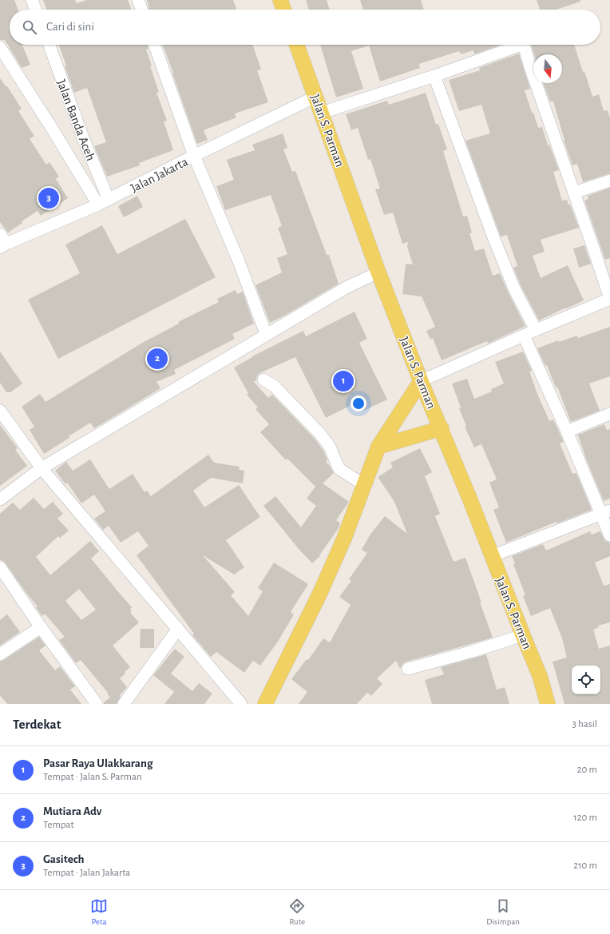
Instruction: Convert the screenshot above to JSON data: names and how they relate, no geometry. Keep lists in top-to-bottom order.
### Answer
{
  "streets": {
    "main road": ["Jalan S. Parman"],
    "street": ["Jalan Banda Aceh", "Jalan Jakarta"]
  },
  "crossings": [
    ["Jalan Banda Aceh", "Jalan Jakarta"],
    ["Jalan S. Parman", "Jalan Jakarta"]
  ],
  "north": "bottom",
  "page": {
    "search": "Cari di sini",
    "pins": ["3", "2", "1"],
    "heading": ["Terdekat", "3 hasil"],
    "list": [
      {
        "mark": "1",
        "name": "Pasar Raya Ulakkarang",
        "note": "Tempat · Jalan S. Parman",
        "value": "20 m"
      },
      {
        "mark": "2",
        "name": "Mutiara Adv",
        "note": "Tempat",
        "value": "120 m"
      },
      {
        "mark": "3",
        "name": "Gasitech",
        "note": "Tempat · Jalan Jakarta",
        "value": "210 m"
      }
    ],
    "nav": ["Peta", "Rute", "Disimpan"]
  }
}
